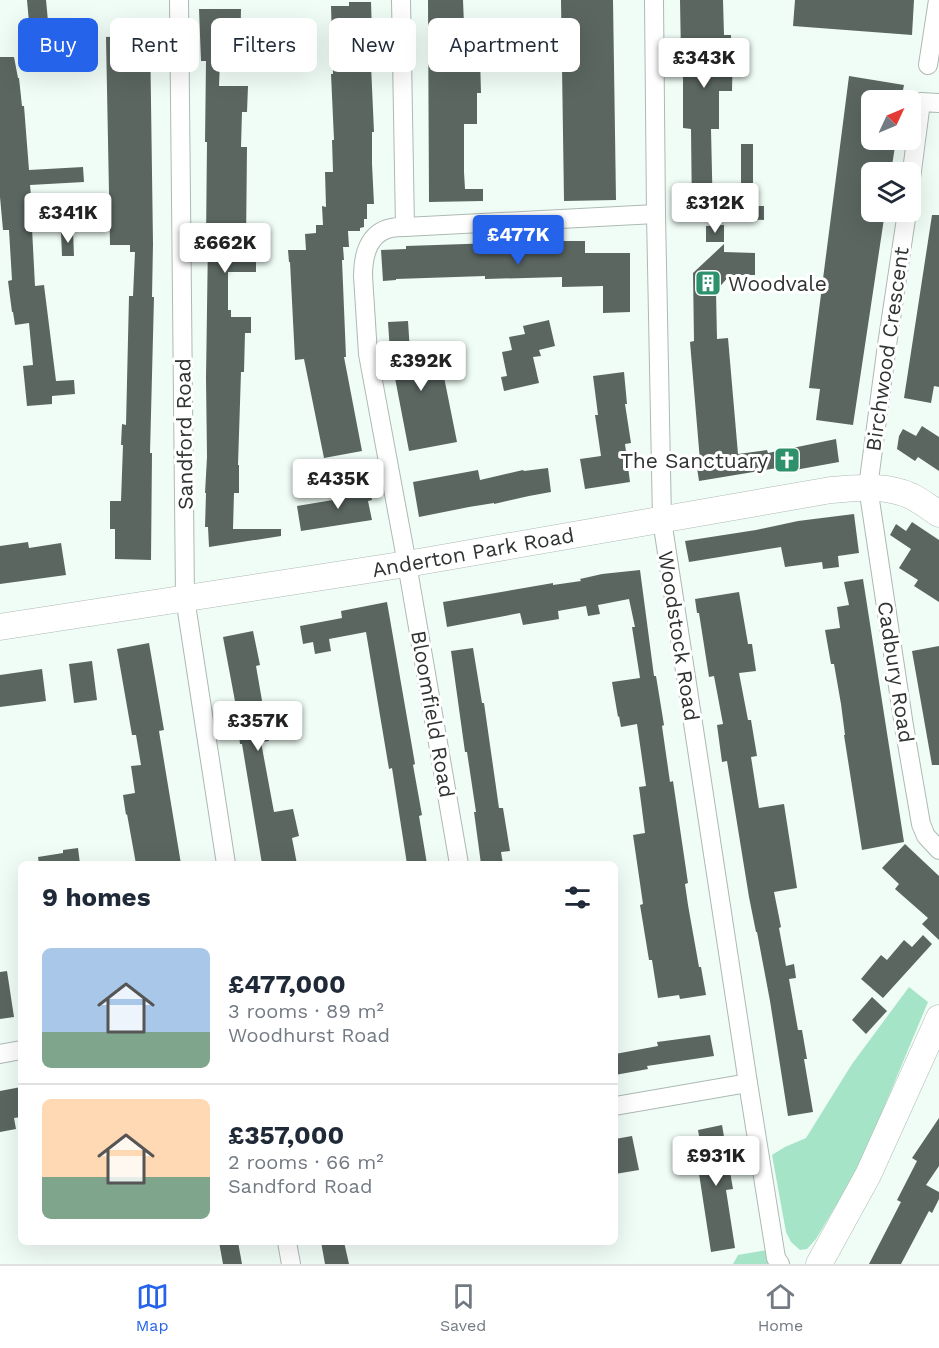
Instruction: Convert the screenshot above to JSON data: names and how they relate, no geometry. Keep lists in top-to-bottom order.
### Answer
{
  "streets": {
    "street": [
      "Birchwood Crescent",
      "Sandford Road",
      "Anderton Park Road",
      "Woodstock Road",
      "Cadbury Road",
      "Bloomfield Road"
    ]
  },
  "crossings": [
    ["Birchwood Crescent", "Anderton Park Road"],
    ["Birchwood Crescent", "Cadbury Road"],
    ["Sandford Road", "Anderton Park Road"],
    ["Anderton Park Road", "Woodstock Road"],
    ["Anderton Park Road", "Cadbury Road"],
    ["Anderton Park Road", "Bloomfield Road"]
  ],
  "places": {
    "building": ["Woodvale"],
    "church": ["The Sanctuary"]
  },
  "north": "top right",
  "page": {
    "chip": [
      "Buy",
      "Rent",
      "Filters",
      "New",
      "Apartment"
    ],
    "price": [
      "£343K",
      "£312K",
      "£341K",
      "£477K",
      "£662K",
      "£392K",
      "£435K",
      "£357K",
      "£931K"
    ],
    "heading": "9 homes",
    "list": [
      {
        "name": "£477,000",
        "note": "3 rooms · 89 m² · Woodhurst Road"
      },
      {
        "name": "£357,000",
        "note": "2 rooms · 66 m² · Sandford Road"
      }
    ],
    "tabs": ["Map", "Saved", "Home"]
  }
}
